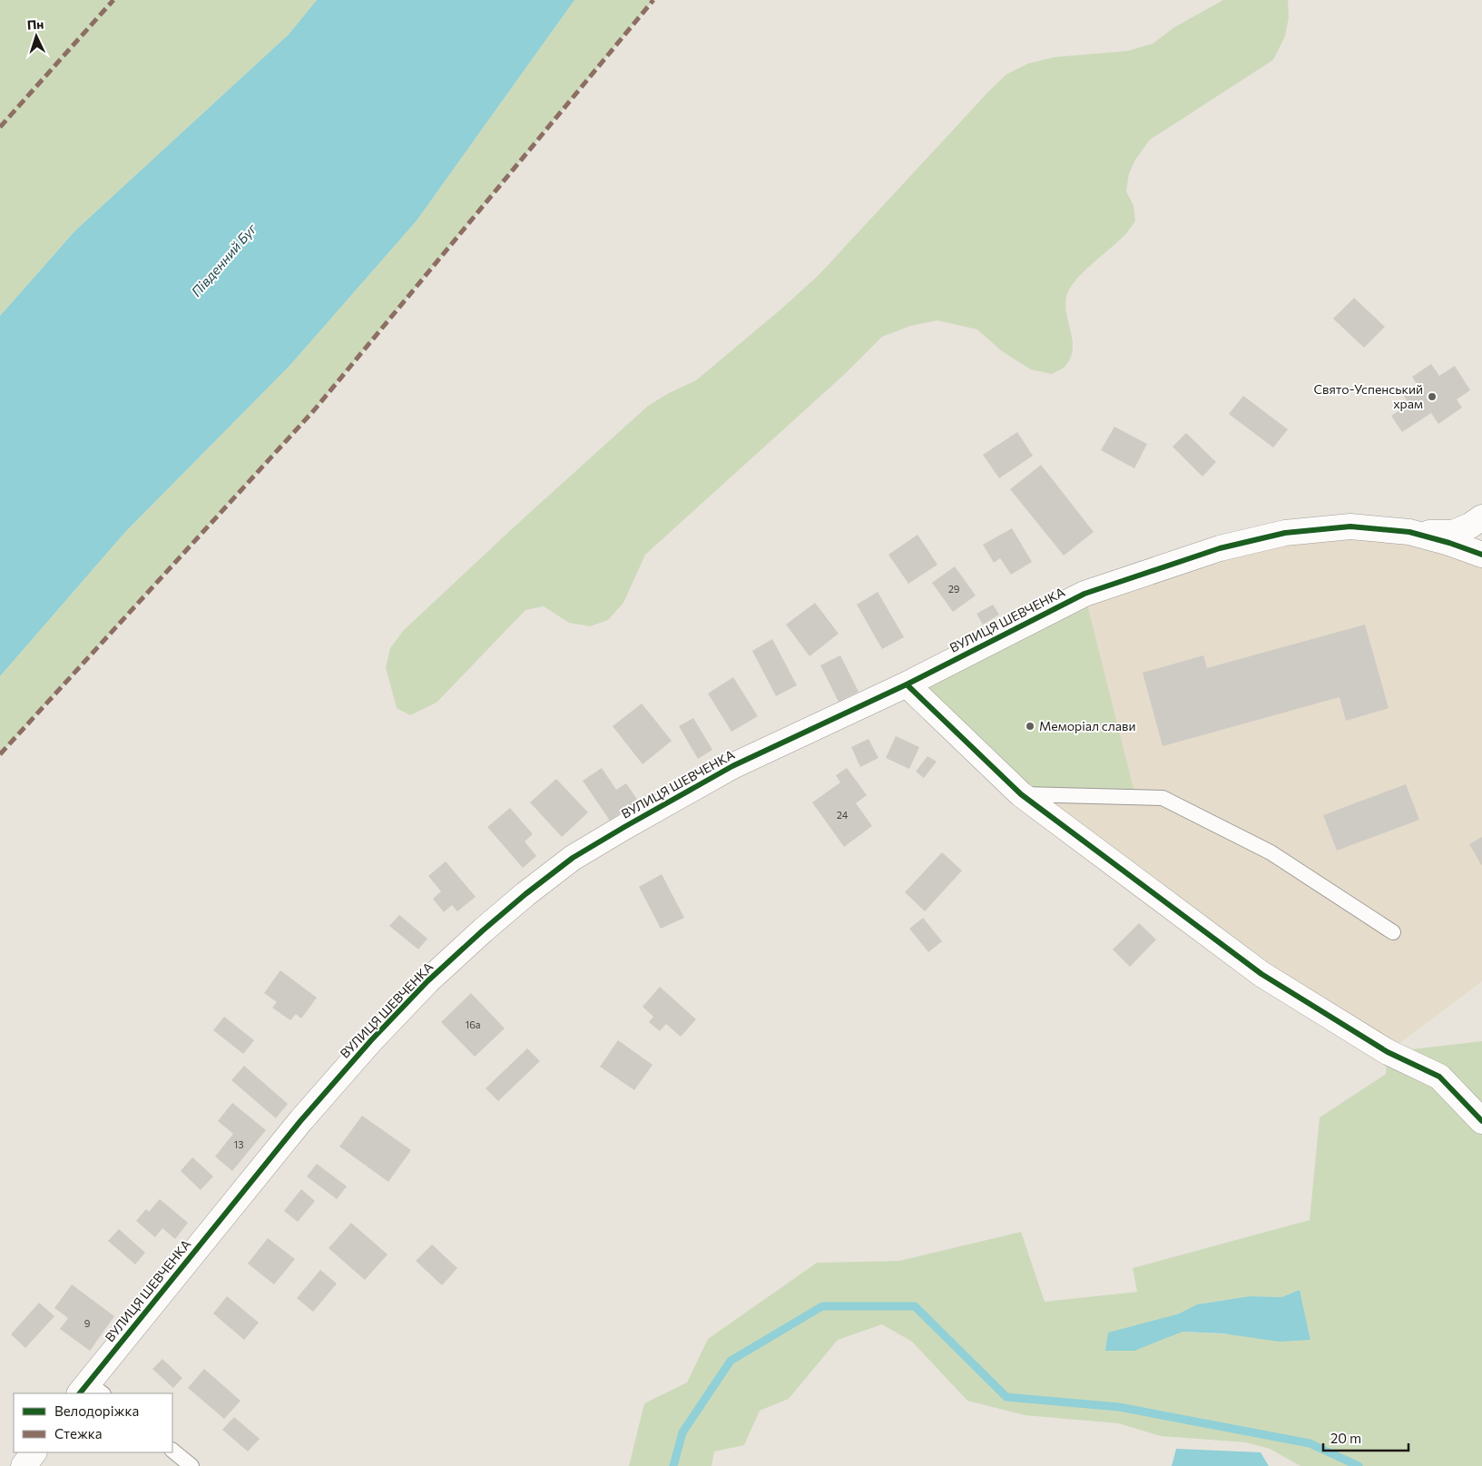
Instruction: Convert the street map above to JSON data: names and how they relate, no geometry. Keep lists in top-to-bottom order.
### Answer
{
  "streets": {
    "street": ["ВУЛИЦЯ ШЕВЧЕНКА"]
  },
  "water": ["Південний Буг"],
  "places": ["Свято-Успенський храм", "Меморіал слави"],
  "house_numbers": [
    "29",
    "24",
    "16а",
    "13",
    "9"
  ],
  "legend": ["Велодоріжка", "Стежка"],
  "scale_bar": "20 m",
  "north": "top"
}
